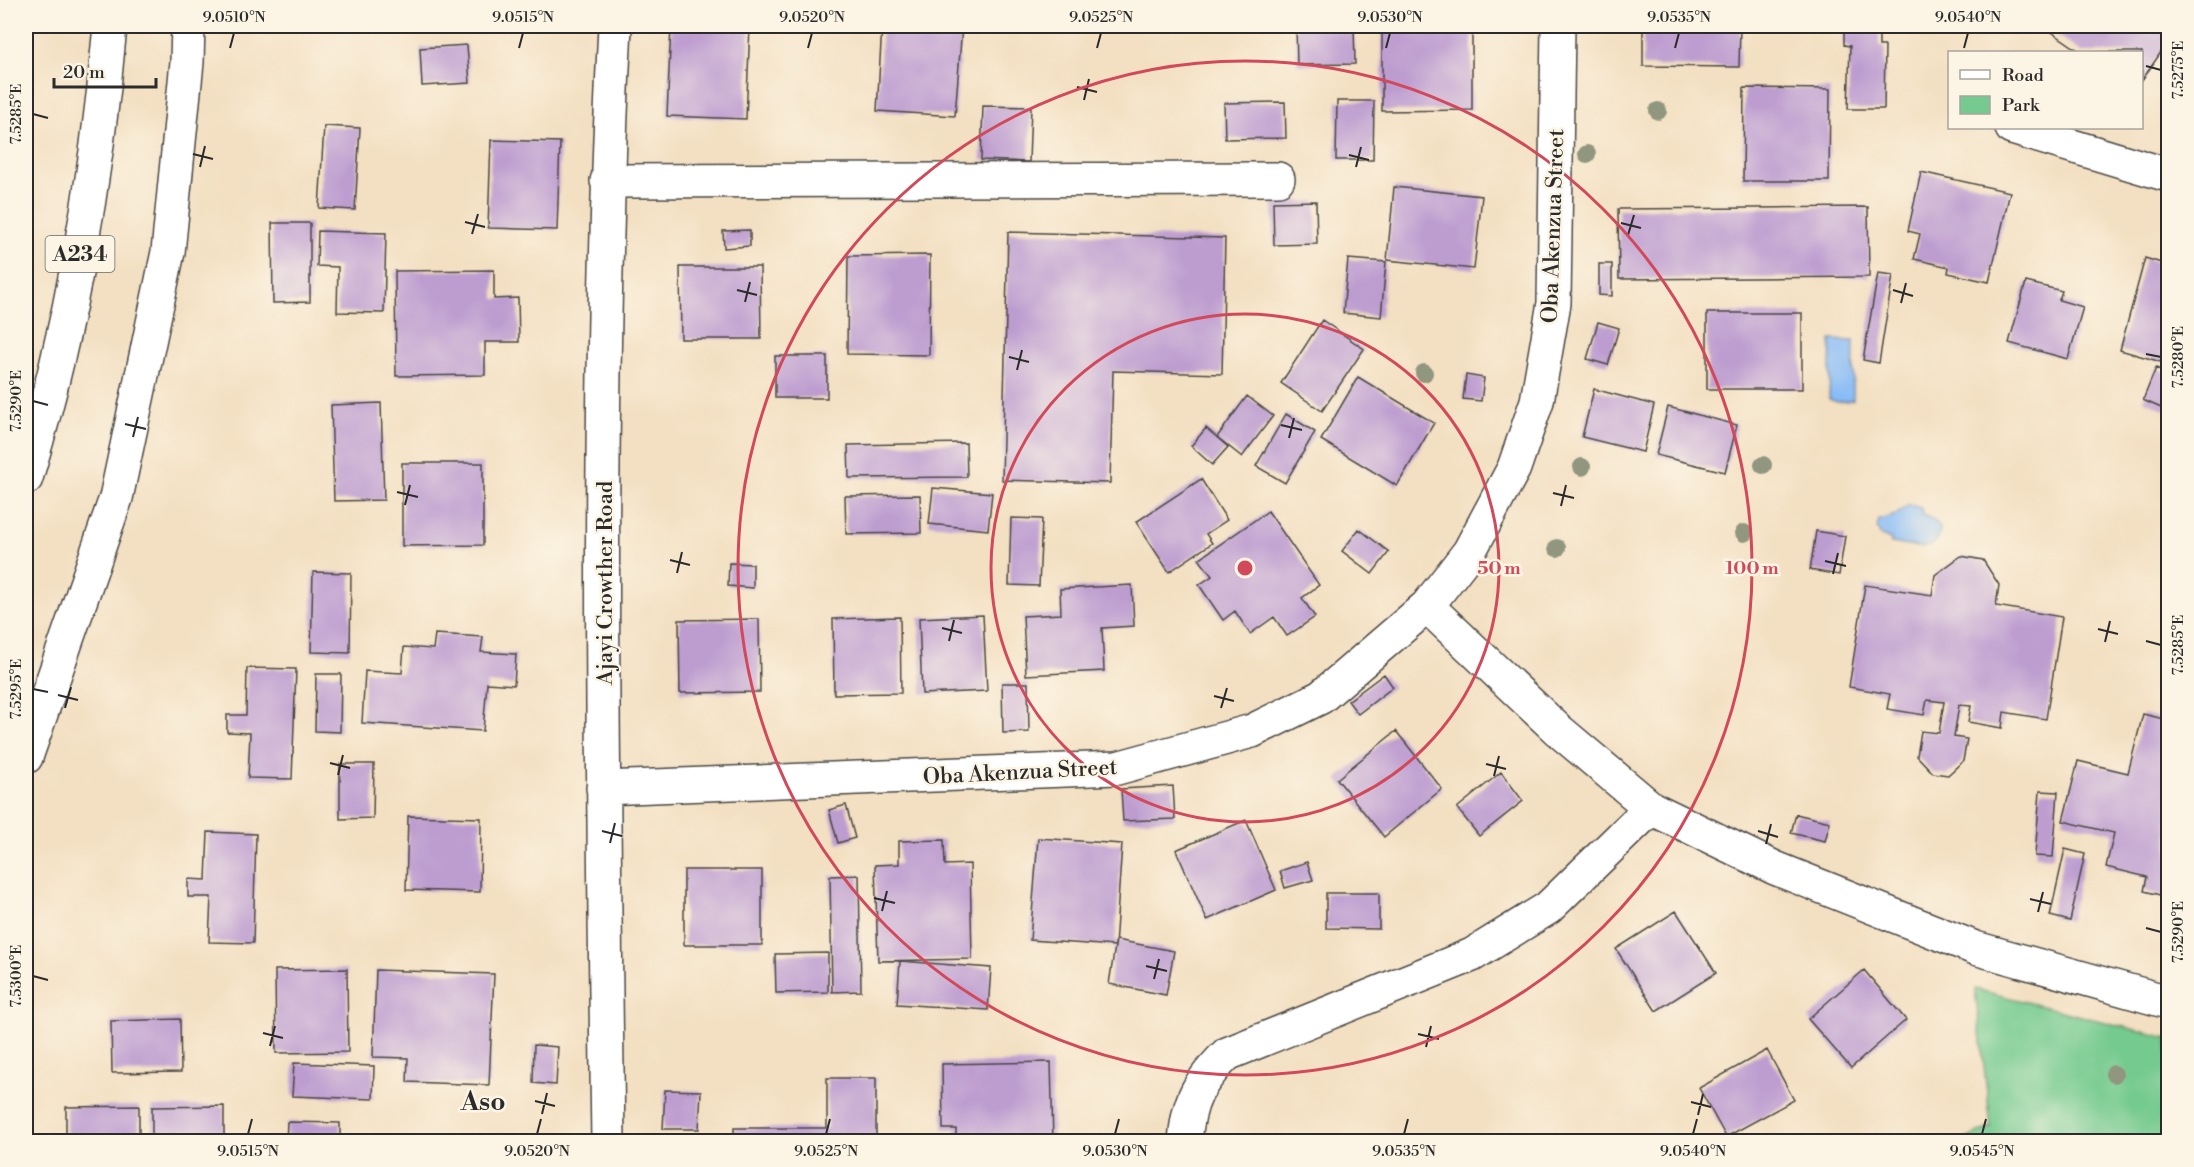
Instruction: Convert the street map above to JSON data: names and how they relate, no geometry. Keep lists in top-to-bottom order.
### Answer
{
  "streets": {
    "main road": ["Oba Akenzua Street", "A234", "Ajayi Crowther Road"]
  },
  "crossings": [
    ["Oba Akenzua Street", "Ajayi Crowther Road"]
  ],
  "districts": ["Aso"],
  "legend": ["Road", "Park"],
  "scale_bar": "20 m",
  "coordinates": [
    "9.0510°N",
    "9.0515°N",
    "9.0520°N",
    "9.0525°N",
    "9.0530°N",
    "9.0535°N",
    "9.0540°N",
    "7.5275°E",
    "7.5285°E",
    "7.5280°E",
    "7.5290°E",
    "7.5295°E",
    "7.5300°E",
    "9.0545°N"
  ],
  "rings": ["50 m", "100 m"]
}
